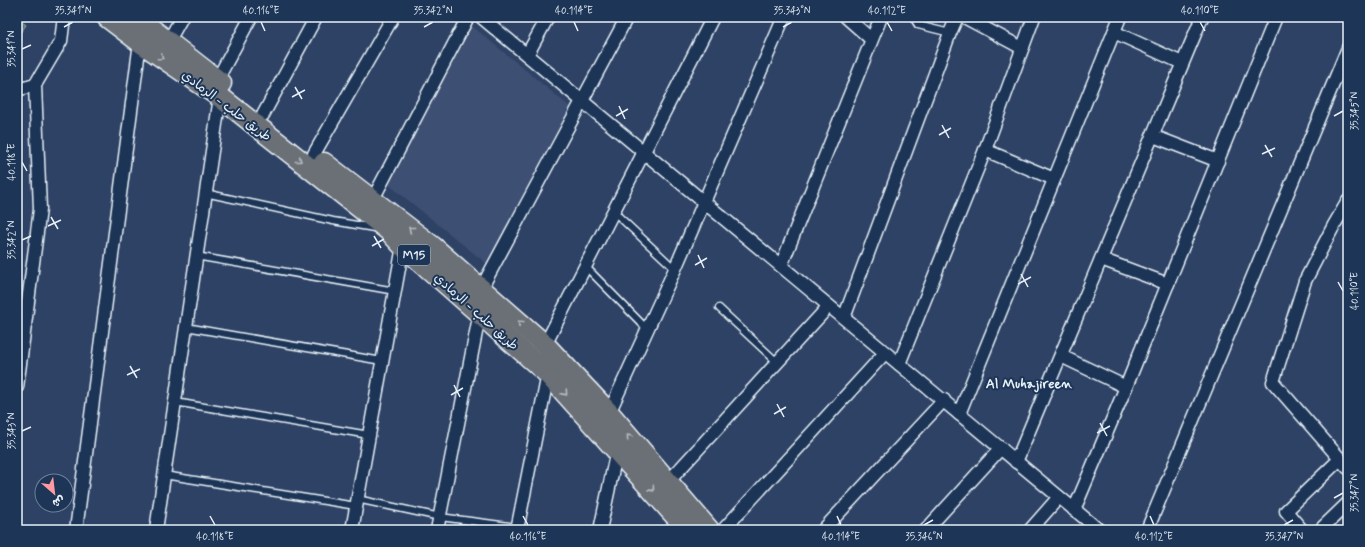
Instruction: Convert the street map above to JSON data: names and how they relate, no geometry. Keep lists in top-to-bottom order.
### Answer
{
  "streets": {
    "highway": ["طريق حلب - الرمادي", "M15"]
  },
  "districts": ["Al Muhajireen"],
  "north": "bottom right",
  "coordinates": [
    "35.341°N",
    "40.116°E",
    "35.342°N",
    "40.114°E",
    "35.343°N",
    "40.112°E",
    "40.110°E",
    "35.345°N",
    "40.118°E",
    "35.347°N",
    "35.346°N"
  ]
}
